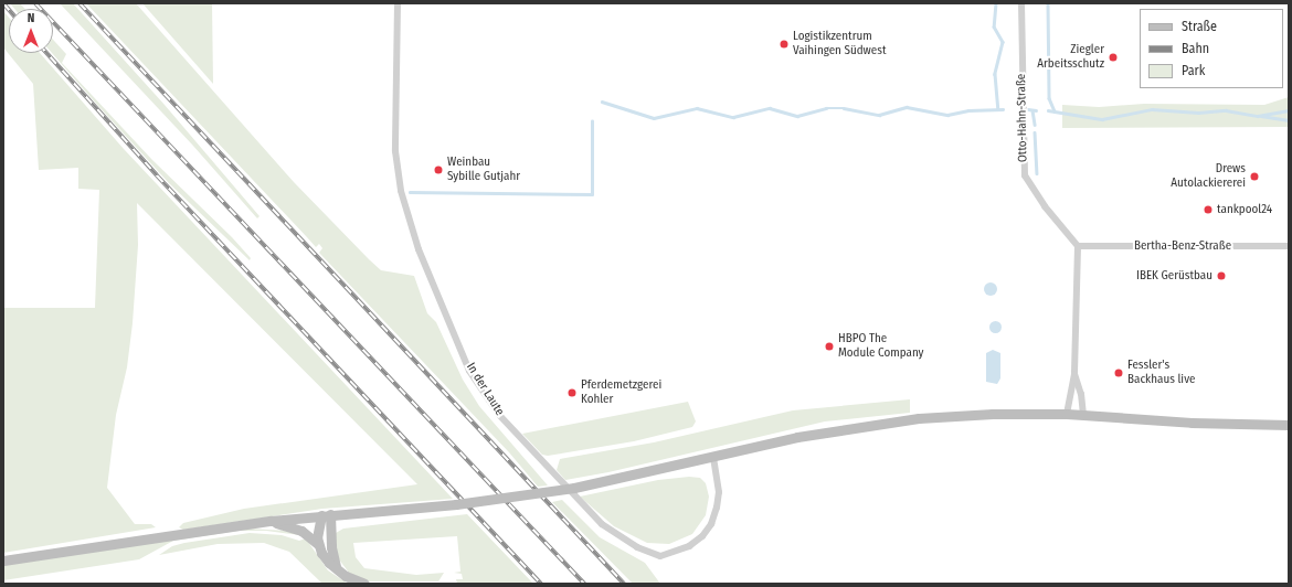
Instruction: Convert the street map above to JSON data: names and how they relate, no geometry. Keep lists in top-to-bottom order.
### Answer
{
  "streets": {
    "street": ["Otto-Hahn-Straße", "Bertha-Benz-Straße", "In der Laute"]
  },
  "crossings": [
    ["Otto-Hahn-Straße", "Bertha-Benz-Straße"]
  ],
  "places": [
    "Logistikzentrum Vaihingen Südwest",
    "Ziegler Arbeitsschutz",
    "Weinbau Sybille Gutjahr",
    "Drews Autolackiererei",
    "tankpool24",
    "IBEK Gerüstbau",
    "HBPO The Module Company",
    "Fessler's Backhaus live",
    "Pferdemetzgerei Kohler"
  ],
  "legend": ["Straße", "Bahn", "Park"],
  "north": "top"
}
